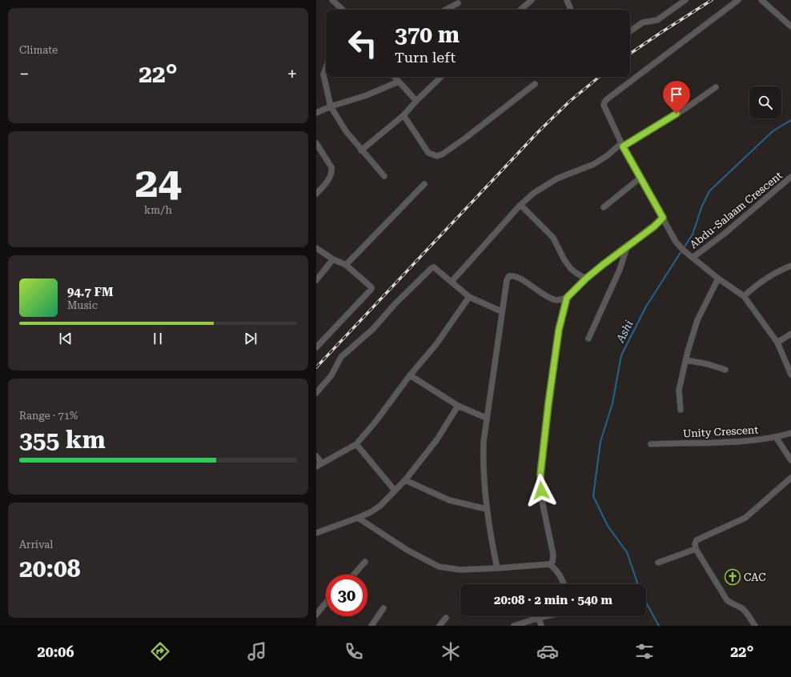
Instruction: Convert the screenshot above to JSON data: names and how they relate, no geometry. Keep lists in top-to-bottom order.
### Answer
{
  "streets": {
    "street": ["Abdu-Salaam Crescent", "Unity Crescent"]
  },
  "water": ["Ashi"],
  "places": {
    "church": ["CAC"]
  },
  "page": {
    "tile": [
      "Climate",
      ["24", "km/h"],
      ["Range · 71%", "355 km"],
      ["Arrival", "20:08"]
    ],
    "turn": ["370 m", "Turn left"],
    "heat": ["−", "22°", "+"],
    "song": ["94.7 FM", "Music"],
    "limit": "30",
    "trip": "20:08 · 2 min · 540 m",
    "tabs": ["20:06", "22°"]
  }
}
